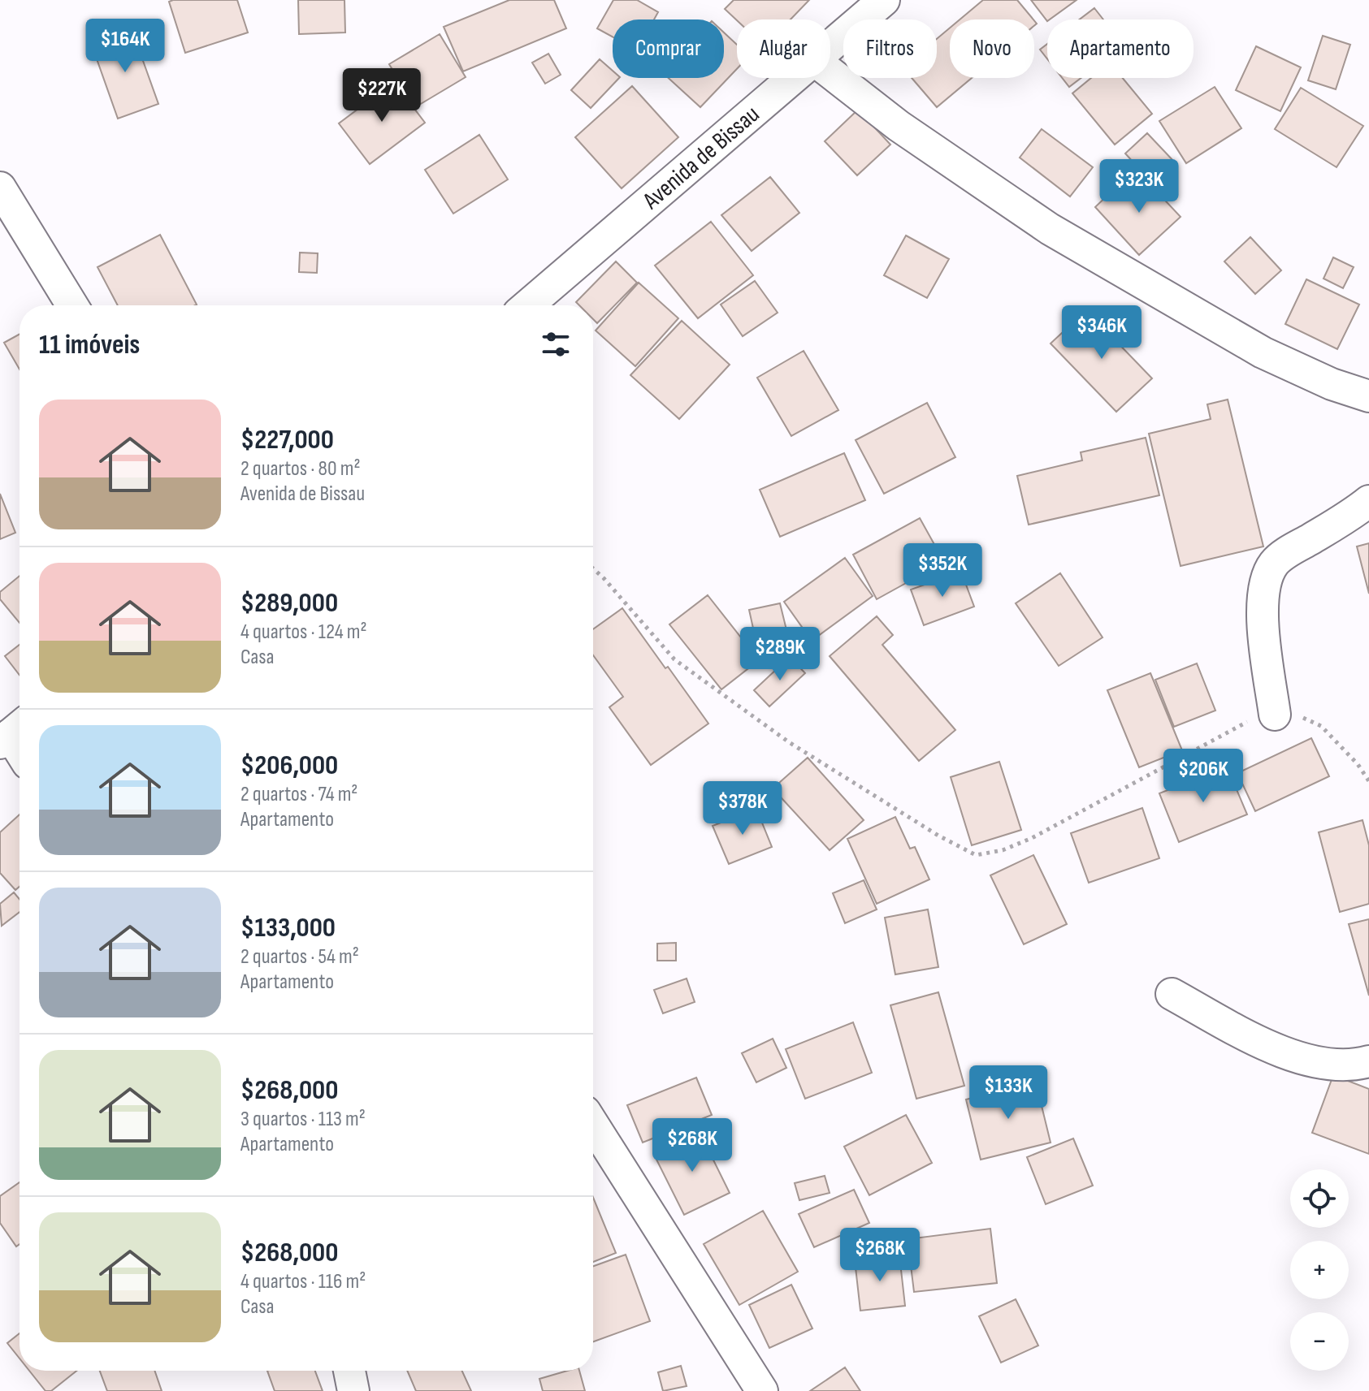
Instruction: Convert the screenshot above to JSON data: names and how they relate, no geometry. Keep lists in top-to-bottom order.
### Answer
{
  "streets": {
    "street": ["Avenida de Bissau"]
  },
  "page": {
    "price": [
      "$164K",
      "$227K",
      "$323K",
      "$346K",
      "$352K",
      "$289K",
      "$206K",
      "$378K",
      "$133K",
      "$268K",
      "$268K"
    ],
    "chip": [
      "Comprar",
      "Alugar",
      "Filtros",
      "Novo",
      "Apartamento"
    ],
    "heading": "11 imóveis",
    "list": [
      {
        "name": "$227,000",
        "note": "2 quartos · 80 m² · Avenida de Bissau"
      },
      {
        "name": "$289,000",
        "note": "4 quartos · 124 m² · Casa"
      },
      {
        "name": "$206,000",
        "note": "2 quartos · 74 m² · Apartamento"
      },
      {
        "name": "$133,000",
        "note": "2 quartos · 54 m² · Apartamento"
      },
      {
        "name": "$268,000",
        "note": "3 quartos · 113 m² · Apartamento"
      },
      {
        "name": "$268,000",
        "note": "4 quartos · 116 m² · Casa"
      }
    ],
    "map_buttons": ["+", "−"]
  }
}
